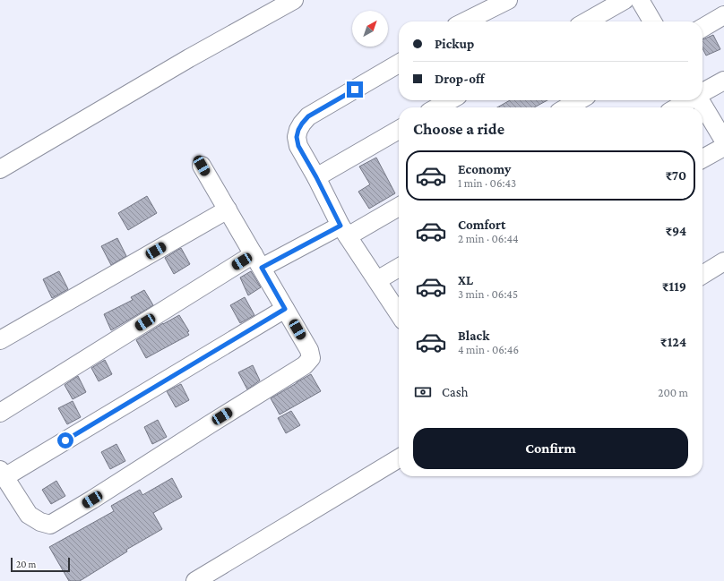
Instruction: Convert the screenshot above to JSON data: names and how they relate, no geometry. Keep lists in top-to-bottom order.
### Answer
{
  "scale_bar": "20 m",
  "north": "top right",
  "page": {
    "banner": ["Pickup", "Drop-off"],
    "heading": "Choose a ride",
    "list": [
      {
        "name": "Economy",
        "note": "1 min · 06:43",
        "value": "₹70"
      },
      {
        "name": "Comfort",
        "note": "2 min · 06:44",
        "value": "₹94"
      },
      {
        "name": "XL",
        "note": "3 min · 06:45",
        "value": "₹119"
      },
      {
        "name": "Black",
        "note": "4 min · 06:46",
        "value": "₹124"
      }
    ],
    "pay": ["Cash", "200 m"],
    "buttons": "Confirm",
    "scale": "20 m"
  }
}
